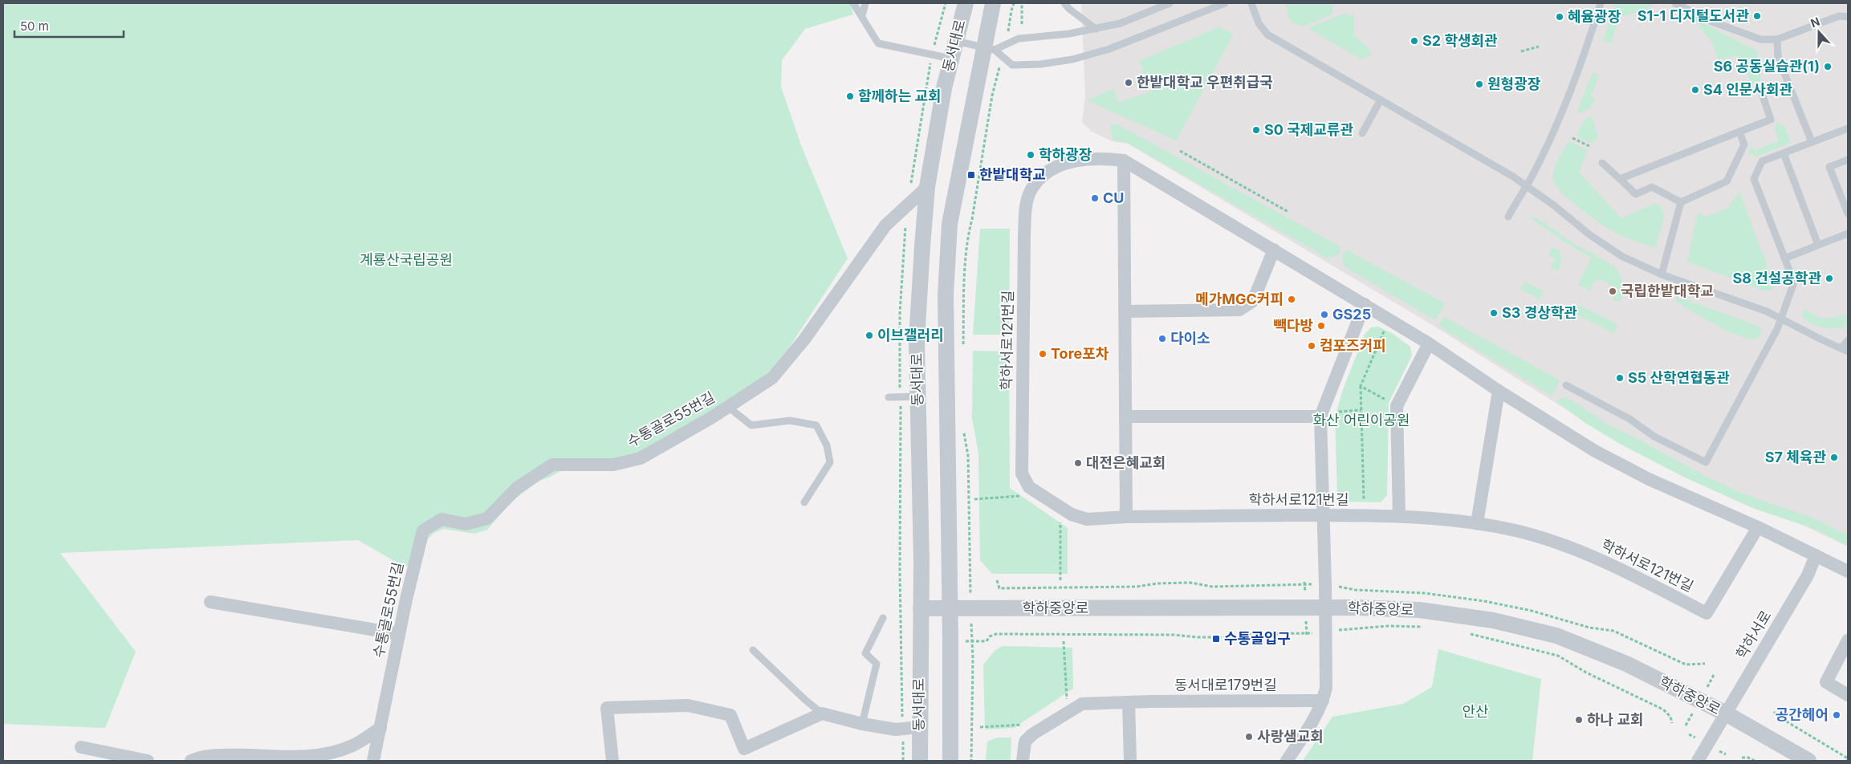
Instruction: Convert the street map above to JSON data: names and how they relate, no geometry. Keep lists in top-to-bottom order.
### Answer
{
  "streets": {
    "street": [
      "동서대로",
      "학하서로121번길",
      "수통골로55번길",
      "학하중앙로",
      "학하서로",
      "동서대로179번길"
    ]
  },
  "crossings": [
    ["동서대로", "수통골로55번길"],
    ["동서대로", "학하중앙로"],
    ["학하서로121번길", "학하서로"],
    ["학하중앙로", "학하서로"]
  ],
  "parks": ["계룡산국립공원", "화산 어린이공원", "안산"],
  "places": {
    "other": [
      "S1-1 디지털도서관",
      "혜윰광장",
      "S2 학생회관",
      "S6 공동실습관(1)",
      "한밭대학교 우편취급국",
      "원형광장",
      "S4 인문사회관",
      "함께하는 교회",
      "S0 국제교류관",
      "학하광장",
      "CU",
      "S8 건설공학관",
      "국립한밭대학교",
      "메가MGC커피",
      "S3 경상학관",
      "GS25",
      "빽다방",
      "이브갤러리",
      "다이소",
      "컴포즈커피",
      "Tore포차",
      "S5 산학연협동관",
      "S7 체육관",
      "대전은혜교회",
      "공간헤어",
      "하나 교회",
      "사랑샘교회"
    ],
    "transit": ["한밭대학교", "수통골입구"]
  },
  "scale_bar": "50 m",
  "north": "top"
}
